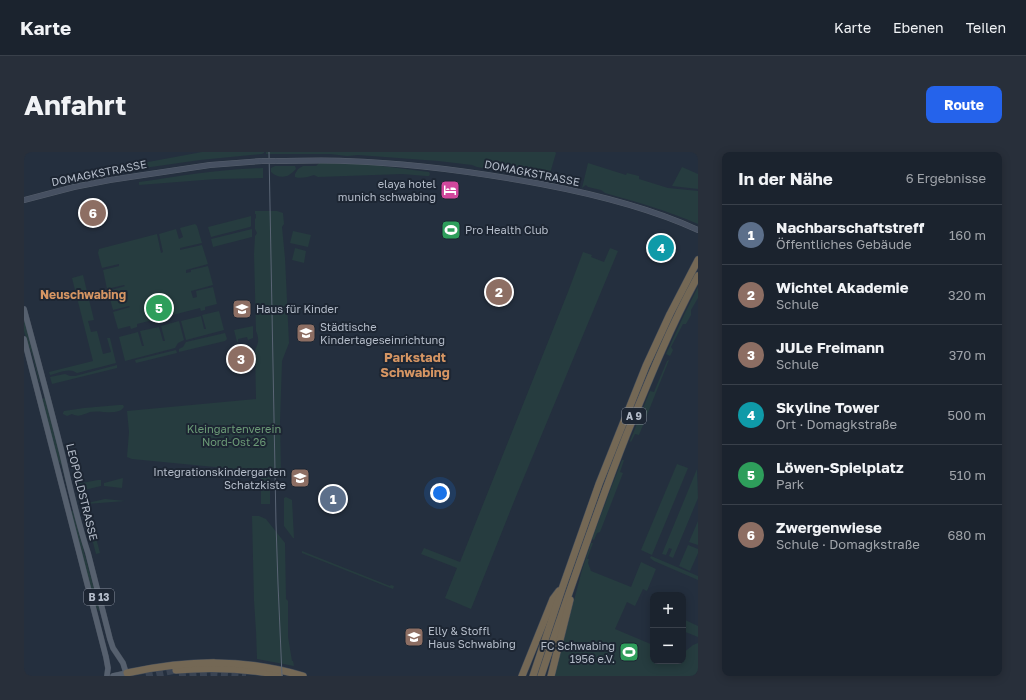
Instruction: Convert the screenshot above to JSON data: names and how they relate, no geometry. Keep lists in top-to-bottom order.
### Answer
{
  "streets": {
    "highway": ["A 9"],
    "main road": ["LEOPOLDSTRASSE", "B 13"],
    "street": ["DOMAGKSTRASSE"]
  },
  "districts": ["Neuschwabing", "Parkstadt Schwabing"],
  "parks": ["Kleingartenverein Nord-Ost 26"],
  "places": {
    "hotel": ["elaya hotel munich schwabing"],
    "sports": ["Pro Health Club", "FC Schwabing 1956 e.V."],
    "school or university": [
      "Haus für Kinder",
      "Städtische Kindertageseinrichtung",
      "Integrationskindergarten Schatzkiste",
      "Elly & Stoffl Haus Schwabing"
    ]
  },
  "page": {
    "header": "Karte",
    "nav": ["Karte", "Ebenen", "Teilen"],
    "buttons": "Route",
    "title": "Anfahrt",
    "heading": ["In der Nähe", "6 Ergebnisse"],
    "pins": [
      "6",
      "4",
      "2",
      "5",
      "3",
      "1"
    ],
    "list": [
      {
        "mark": "1",
        "name": "Nachbarschaftstreff",
        "note": "Öffentliches Gebäude",
        "value": "160 m"
      },
      {
        "mark": "2",
        "name": "Wichtel Akademie",
        "note": "Schule",
        "value": "320 m"
      },
      {
        "mark": "3",
        "name": "JULe Freimann",
        "note": "Schule",
        "value": "370 m"
      },
      {
        "mark": "4",
        "name": "Skyline Tower",
        "note": "Ort · Domagkstraße",
        "value": "500 m"
      },
      {
        "mark": "5",
        "name": "Löwen-Spielplatz",
        "note": "Park",
        "value": "510 m"
      },
      {
        "mark": "6",
        "name": "Zwergenwiese",
        "note": "Schule · Domagkstraße",
        "value": "680 m"
      }
    ],
    "map_buttons": ["+", "−"]
  }
}
